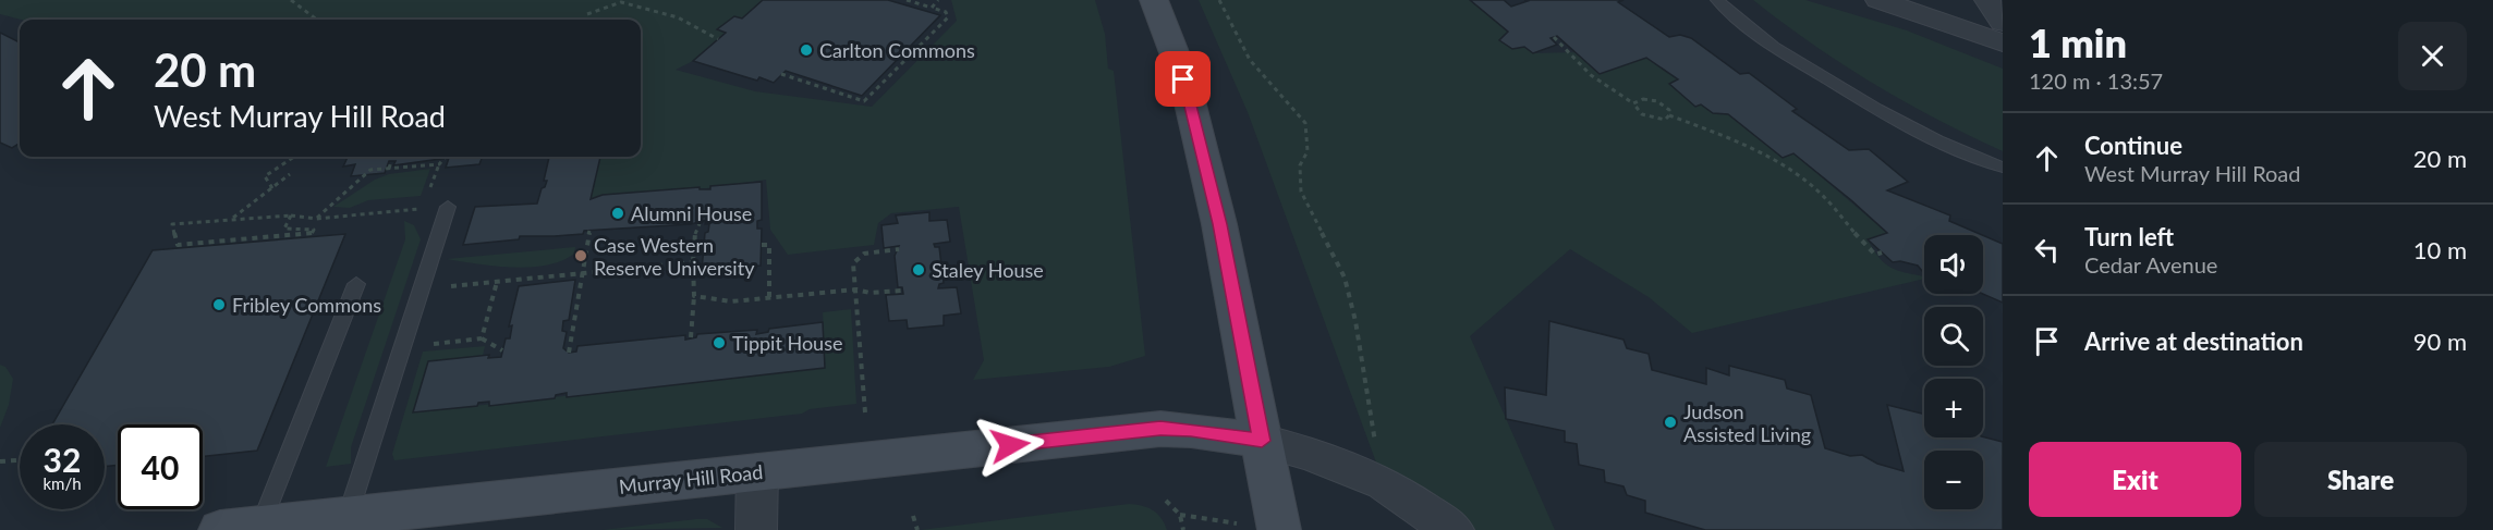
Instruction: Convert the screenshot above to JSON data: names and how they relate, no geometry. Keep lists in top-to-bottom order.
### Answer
{
  "streets": {
    "street": ["Murray Hill Road"]
  },
  "places": [
    "Carlton Commons",
    "Alumni House",
    "Case Western Reserve University",
    "Staley House",
    "Fribley Commons",
    "Tippit House",
    "Judson Assisted Living"
  ],
  "page": {
    "heading": ["1 min", "120 m · 13:57"],
    "turn": ["20 m", "West Murray Hill Road"],
    "list": [
      {
        "name": "Continue",
        "note": "West Murray Hill Road",
        "value": "20 m"
      },
      {
        "name": "Turn left",
        "note": "Cedar Avenue",
        "value": "10 m"
      },
      {
        "name": "Arrive at destination",
        "value": "90 m"
      }
    ],
    "map_buttons": ["+", "−"],
    "speed": "32 km/h",
    "limit": "40",
    "buttons": ["Exit", "Share"]
  }
}
